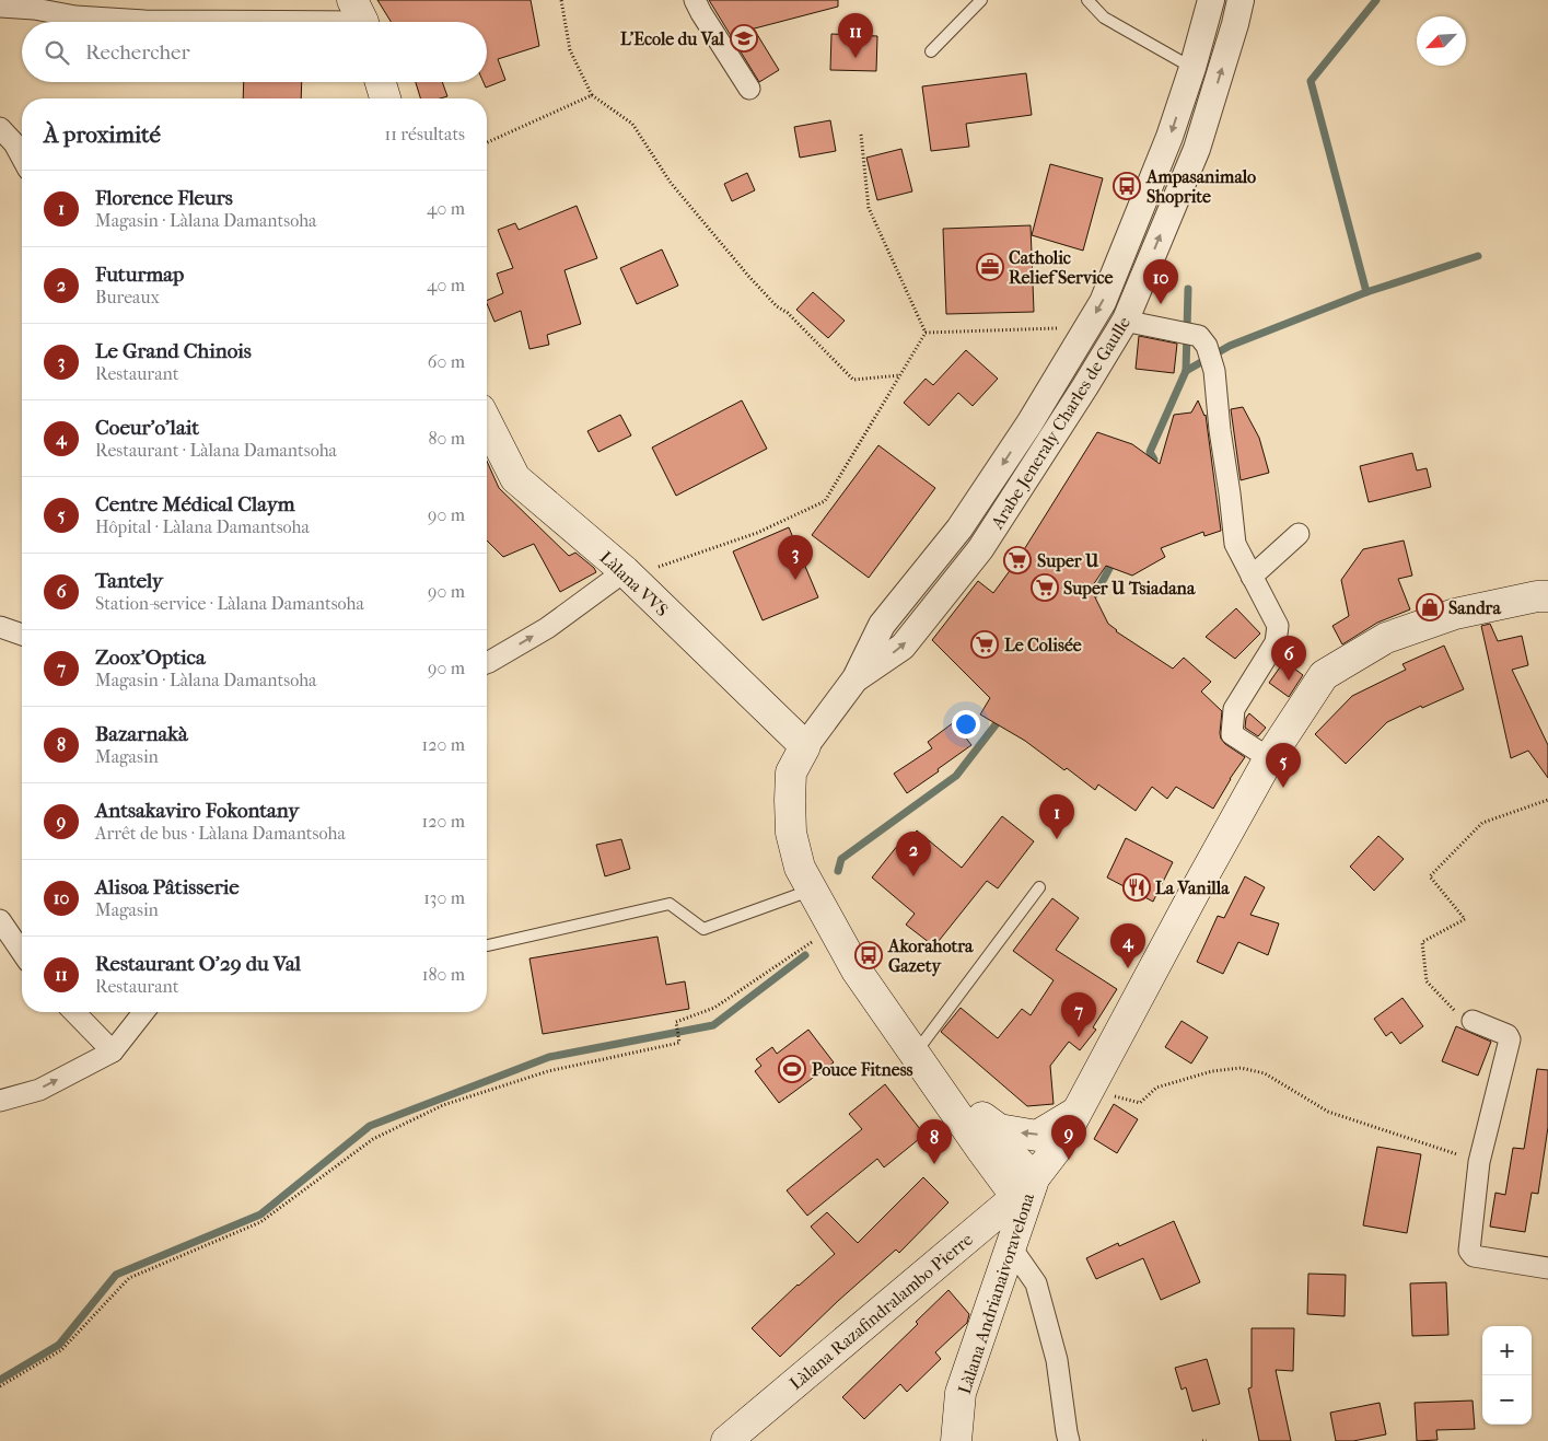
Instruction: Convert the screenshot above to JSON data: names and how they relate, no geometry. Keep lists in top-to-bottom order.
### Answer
{
  "streets": {
    "main road": [
      "Arabe Jeneraly Charles de Gaulle",
      "Làlana VVS",
      "Làlana Andrianaivoravelona",
      "Làlana Razafindralambo Pierre"
    ]
  },
  "crossings": [
    ["Arabe Jeneraly Charles de Gaulle", "Làlana VVS"],
    ["Arabe Jeneraly Charles de Gaulle", "Làlana Andrianaivoravelona"],
    ["Arabe Jeneraly Charles de Gaulle", "Làlana Razafindralambo Pierre"],
    ["Làlana Andrianaivoravelona", "Làlana Razafindralambo Pierre"]
  ],
  "places": {
    "school or university": ["L'Ecole du Val"],
    "bus stop": ["Ampasanimalo Shoprite", "Akorahotra Gazety"],
    "office": ["Catholic Relief Service"],
    "supermarket": ["Super U", "Super U Tsiadana", "Le Colisée"],
    "shop": ["Sandra"],
    "restaurant": ["La Vanilla"],
    "sports": ["Pouce Fitness"]
  },
  "north": "bottom left",
  "page": {
    "pins": [
      "11",
      "10",
      "3",
      "6",
      "5",
      "1",
      "2",
      "4",
      "7",
      "9",
      "8"
    ],
    "search": "Rechercher",
    "heading": ["À proximité", "11 résultats"],
    "list": [
      {
        "mark": "1",
        "name": "Florence Fleurs",
        "note": "Magasin · Làlana Damantsoha",
        "value": "40 m"
      },
      {
        "mark": "2",
        "name": "Futurmap",
        "note": "Bureaux",
        "value": "40 m"
      },
      {
        "mark": "3",
        "name": "Le Grand Chinois",
        "note": "Restaurant",
        "value": "60 m"
      },
      {
        "mark": "4",
        "name": "Coeur'o'lait",
        "note": "Restaurant · Làlana Damantsoha",
        "value": "80 m"
      },
      {
        "mark": "5",
        "name": "Centre Médical Claym",
        "note": "Hôpital · Làlana Damantsoha",
        "value": "90 m"
      },
      {
        "mark": "6",
        "name": "Tantely",
        "note": "Station-service · Làlana Damantsoha",
        "value": "90 m"
      },
      {
        "mark": "7",
        "name": "Zoox'Optica",
        "note": "Magasin · Làlana Damantsoha",
        "value": "90 m"
      },
      {
        "mark": "8",
        "name": "Bazarnakà",
        "note": "Magasin",
        "value": "120 m"
      },
      {
        "mark": "9",
        "name": "Antsakaviro Fokontany",
        "note": "Arrêt de bus · Làlana Damantsoha",
        "value": "120 m"
      },
      {
        "mark": "10",
        "name": "Alisoa Pâtisserie",
        "note": "Magasin",
        "value": "130 m"
      },
      {
        "mark": "11",
        "name": "Restaurant O'29 du Val",
        "note": "Restaurant",
        "value": "180 m"
      }
    ],
    "map_buttons": ["+", "−"]
  }
}
